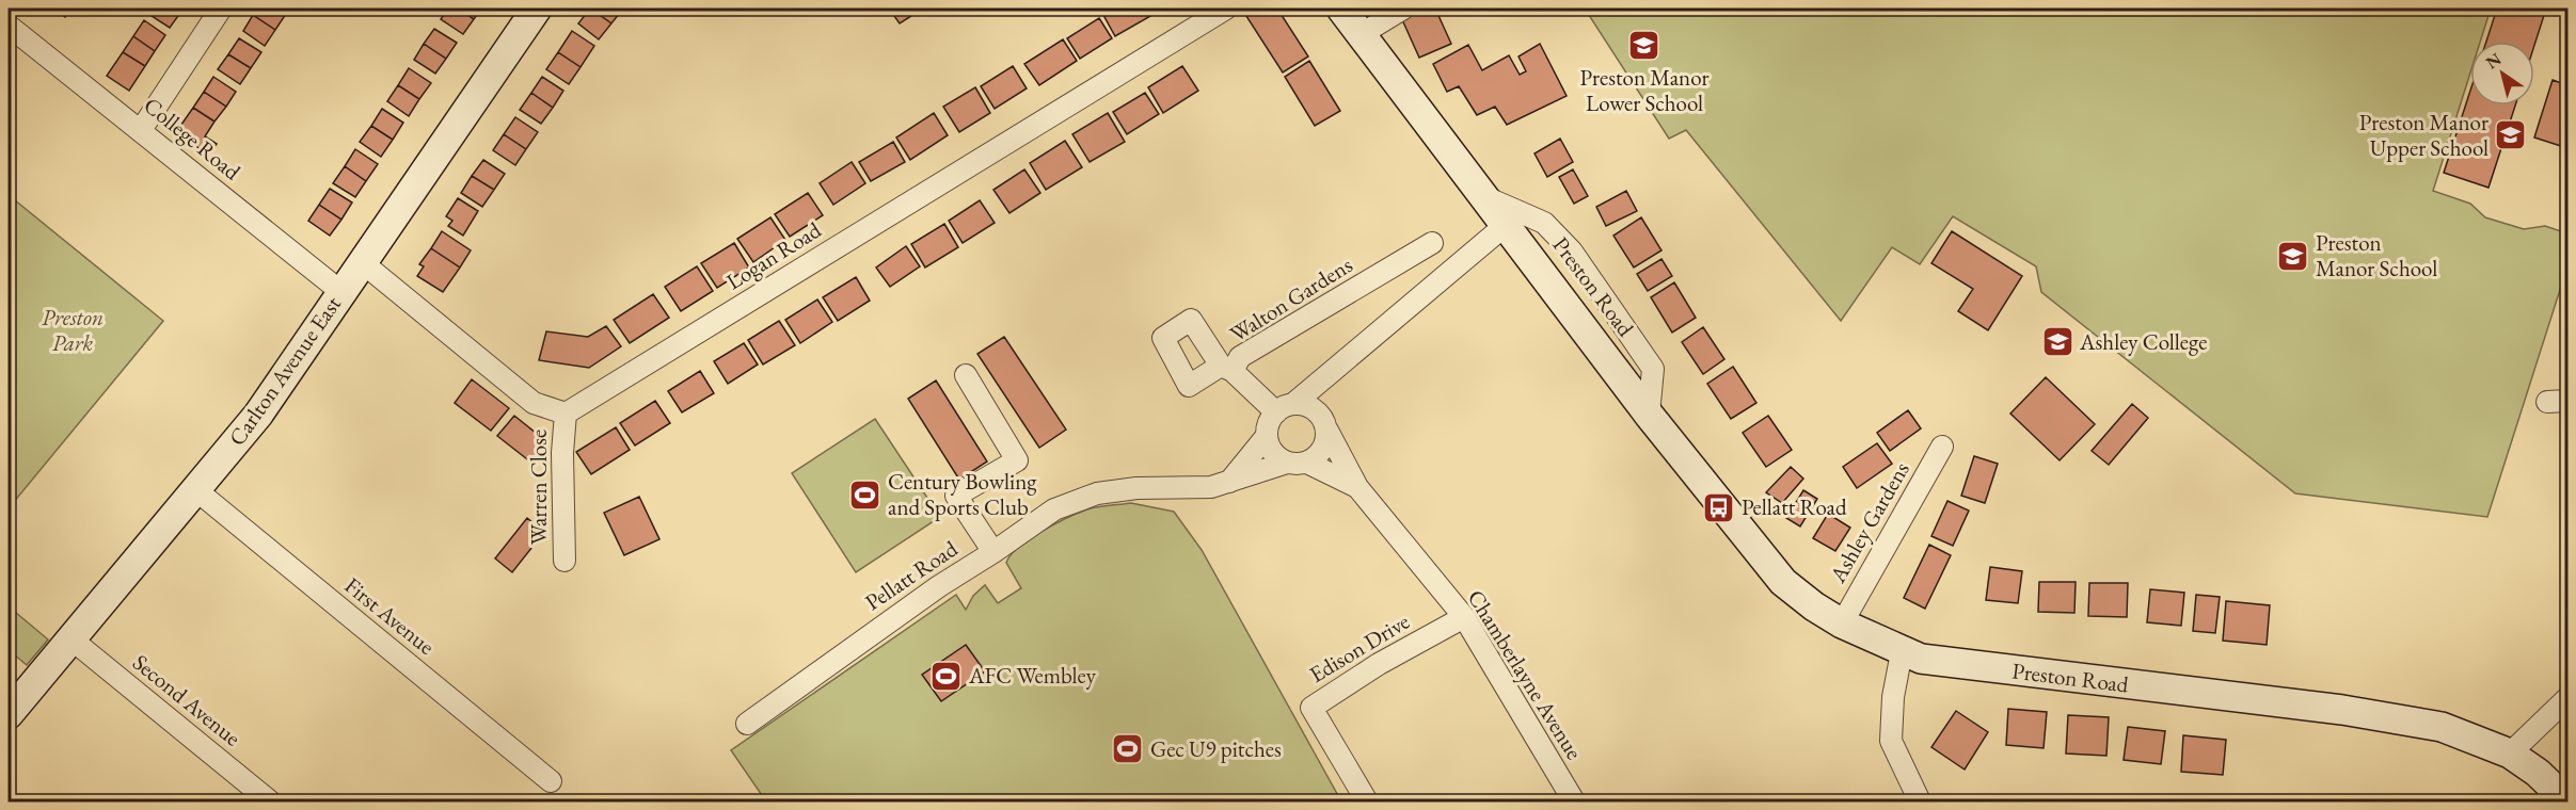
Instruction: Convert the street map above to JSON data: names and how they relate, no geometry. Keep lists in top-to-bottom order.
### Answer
{
  "streets": {
    "street": [
      "College Road",
      "Logan Road",
      "Preston Road",
      "Walton Gardens",
      "Carlton Avenue East",
      "Warren Close",
      "Ashley Gardens",
      "Pellatt Road",
      "First Avenue",
      "Edison Drive",
      "Chamberlayne Avenue",
      "Second Avenue"
    ]
  },
  "crossings": [
    ["College Road", "Carlton Avenue East"],
    ["Logan Road", "Warren Close"],
    ["Preston Road", "Ashley Gardens"],
    ["Walton Gardens", "Pellatt Road"],
    ["Walton Gardens", "Chamberlayne Avenue"],
    ["Carlton Avenue East", "First Avenue"],
    ["Carlton Avenue East", "Second Avenue"],
    ["Pellatt Road", "Chamberlayne Avenue"],
    ["Edison Drive", "Chamberlayne Avenue"]
  ],
  "parks": ["Preston Park"],
  "places": {
    "school or university": [
      "Preston Manor Lower School",
      "Preston Manor Upper School",
      "Preston Manor School",
      "Ashley College"
    ],
    "sports": ["Century Bowling and Sports Club", "AFC Wembley", "Gec U9 pitches"],
    "bus stop": ["Pellatt Road"]
  },
  "north": "top left"
}
